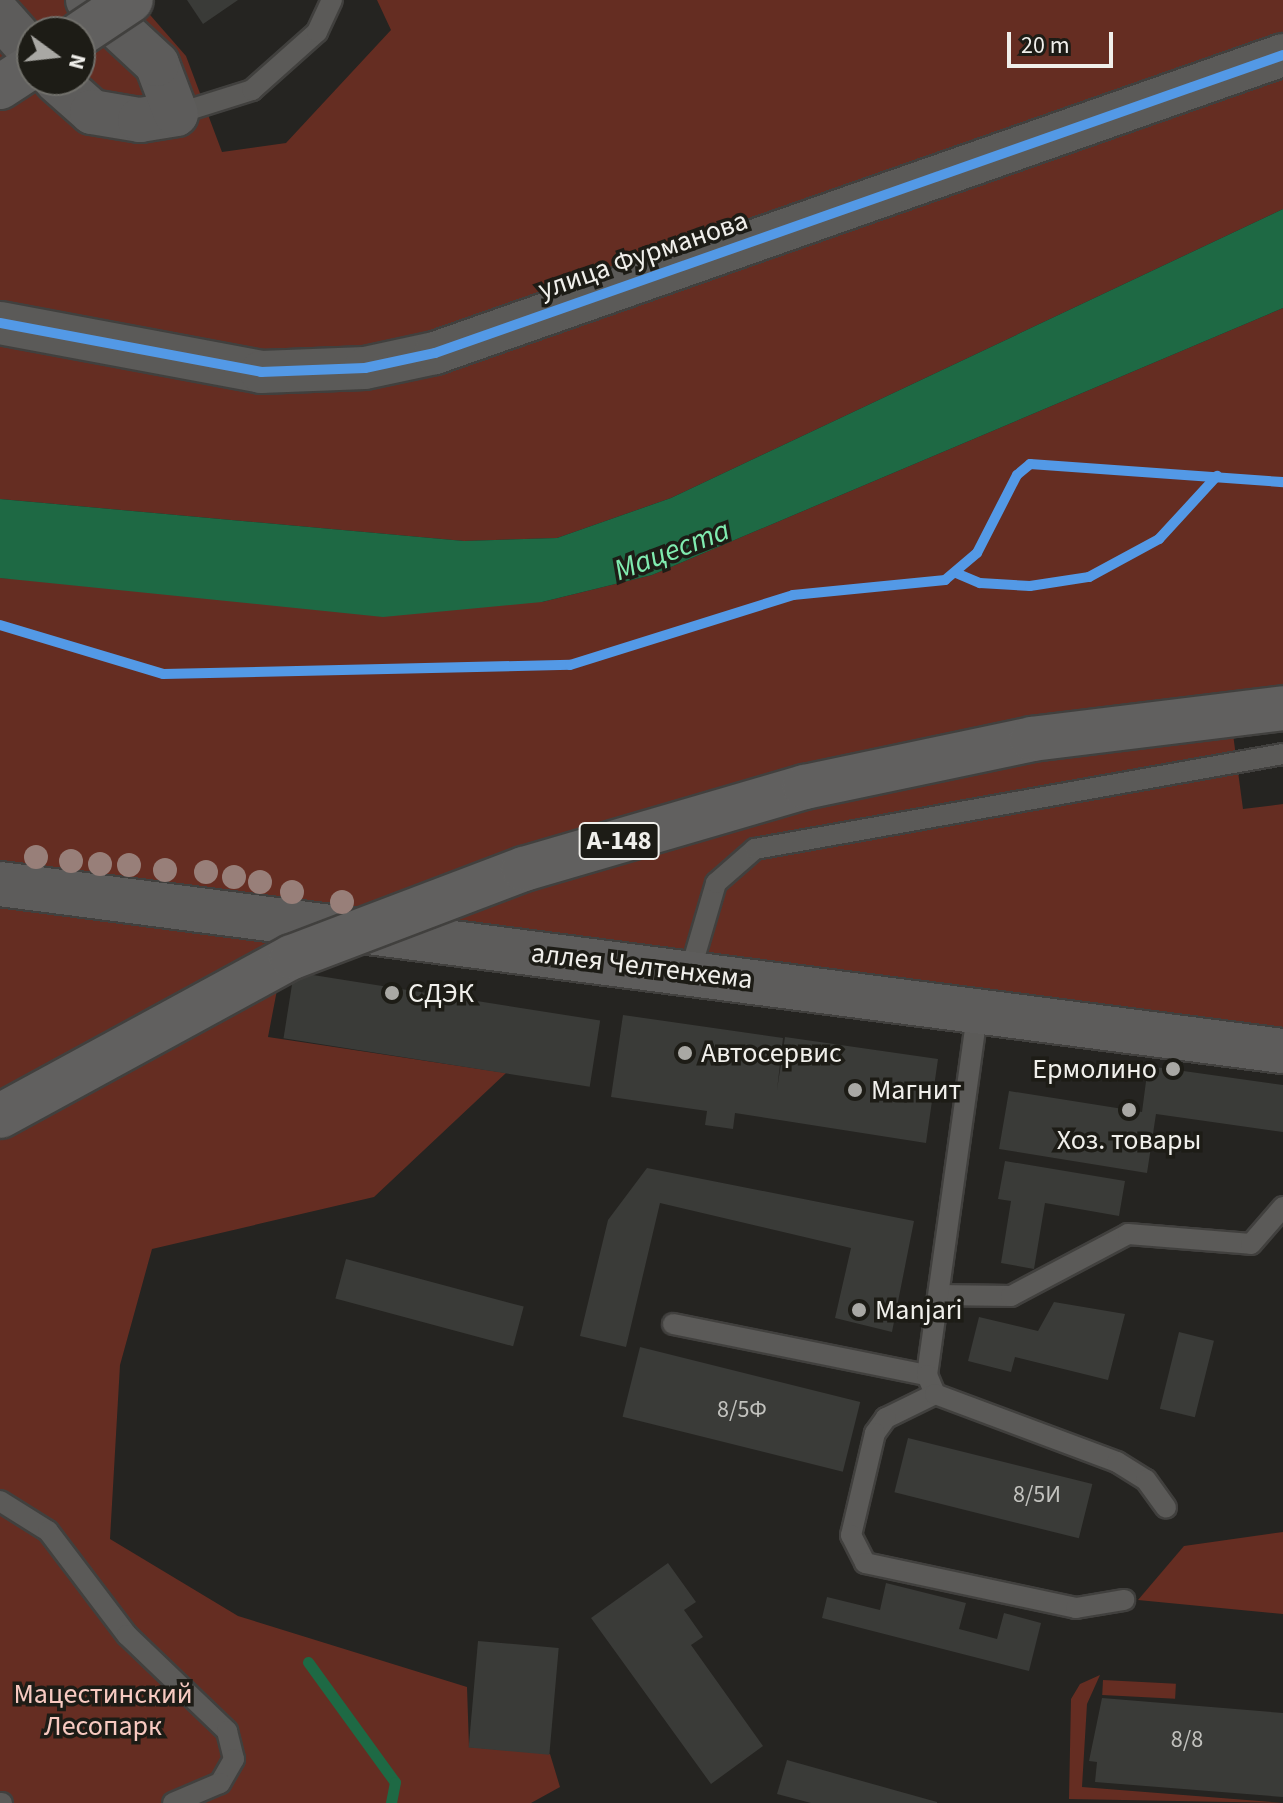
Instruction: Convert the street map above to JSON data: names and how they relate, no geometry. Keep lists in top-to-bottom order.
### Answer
{
  "streets": {
    "highway": ["А-148"],
    "main road": ["аллея Челтенхема"],
    "street": ["улица Фурманова"]
  },
  "water": ["Мацеста"],
  "parks": ["Мацестинский Лесопарк"],
  "places": [
    "СДЭК",
    "Автосервис",
    "Ермолино",
    "Магнит",
    "Хоз. товары",
    "Manjari"
  ],
  "house_numbers": ["8/5Ф", "8/5И", "8/8"],
  "scale_bar": "20 m",
  "north": "right"
}
